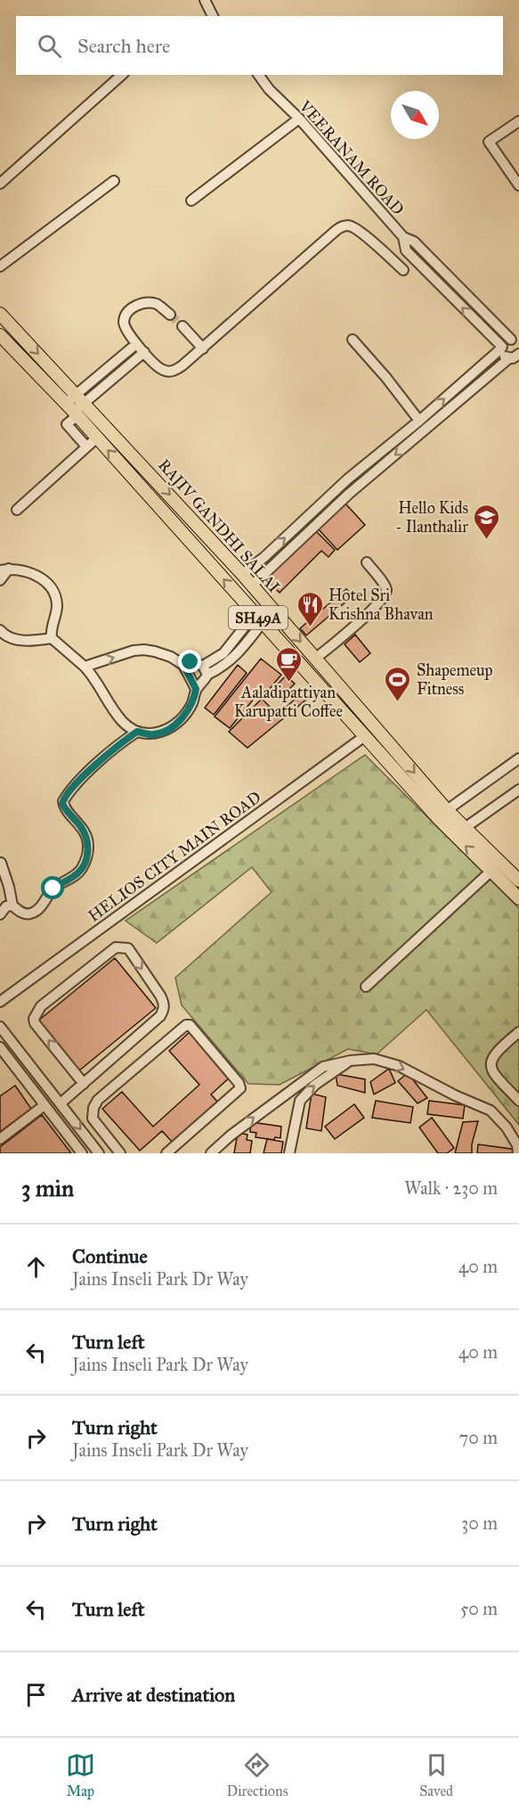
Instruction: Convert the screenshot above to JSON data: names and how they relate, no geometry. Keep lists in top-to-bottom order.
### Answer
{
  "streets": {
    "main road": ["RAJIV GANDHI SALAI", "SH49A"],
    "street": ["VEERANAM ROAD", "HELIOS CITY MAIN ROAD"]
  },
  "crossings": [
    ["RAJIV GANDHI SALAI", "HELIOS CITY MAIN ROAD"]
  ],
  "places": {
    "school or university": ["Hello Kids - Ilanthalir"],
    "restaurant": ["Hotel Sri Krishna Bhavan"],
    "cafe": ["Aaladipattiyan Karupatti Coffee"],
    "sports": ["Shapemeup Fitness"]
  },
  "north": "bottom right",
  "page": {
    "search": "Search here",
    "heading": ["3 min", "Walk · 230 m"],
    "list": [
      ["Continue", "Jains Inseli Park Dr Way", "40 m"],
      ["Turn left", "Jains Inseli Park Dr Way", "40 m"],
      ["Turn right", "Jains Inseli Park Dr Way", "70 m"],
      ["Turn right", "30 m"],
      ["Turn left", "50 m"],
      "Arrive at destination"
    ],
    "nav": ["Map", "Directions", "Saved"]
  }
}
